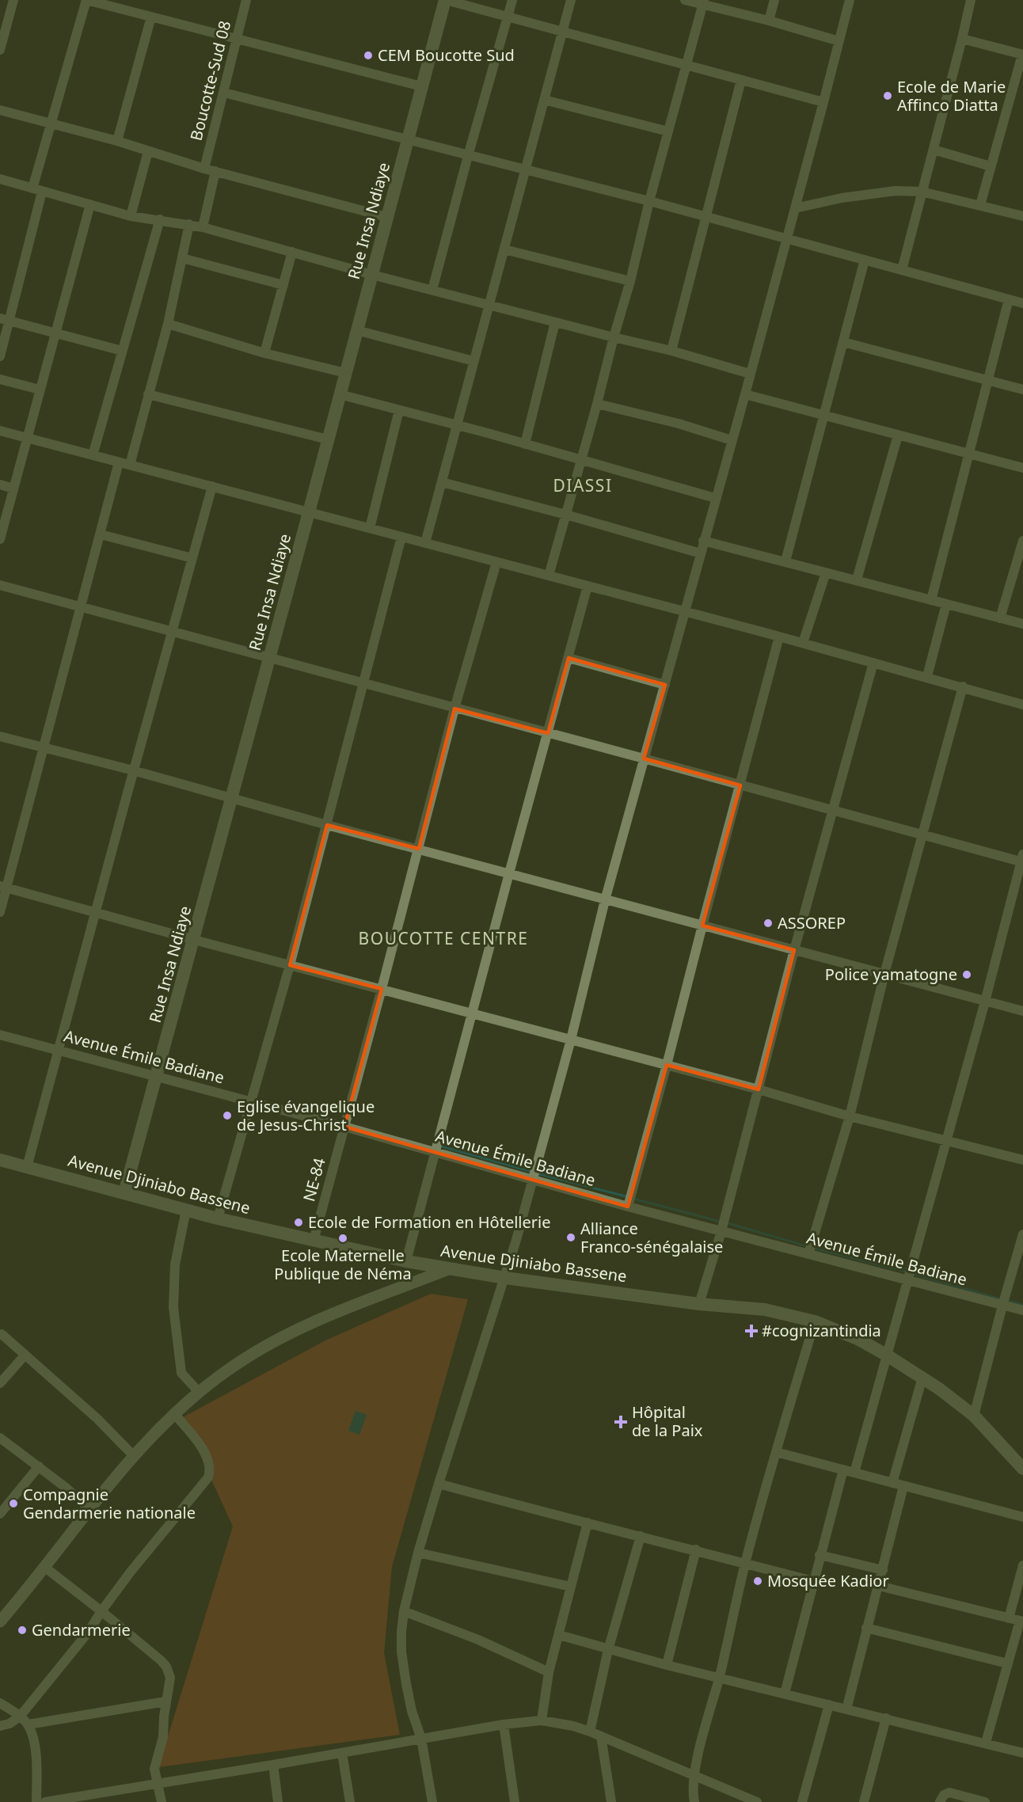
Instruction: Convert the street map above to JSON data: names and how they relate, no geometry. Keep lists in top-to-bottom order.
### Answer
{
  "streets": {
    "main road": ["Rue Insa Ndiaye", "Avenue Djiniabo Bassene"],
    "street": ["Boucotte-Sud 08", "Avenue Émile Badiane", "NE-84"]
  },
  "crossings": [
    ["Rue Insa Ndiaye", "Avenue Émile Badiane"],
    ["Rue Insa Ndiaye", "Avenue Djiniabo Bassene"],
    ["Avenue Émile Badiane", "NE-84"],
    ["NE-84", "Avenue Djiniabo Bassene"]
  ],
  "districts": ["DIASSI", "BOUCOTTE CENTRE"],
  "places": {
    "other": [
      "CEM Boucotte Sud",
      "Ecole de Marie Affinco Diatta",
      "ASSOREP",
      "Police yamatogne",
      "Eglise évangelique de Jesus-Christ",
      "Ecole de Formation en Hôtellerie",
      "Alliance Franco-sénégalaise",
      "Ecole Maternelle Publique de Néma",
      "Compagnie Gendarmerie nationale",
      "Mosquée Kadior",
      "Gendarmerie"
    ],
    "health": ["#cognizantindia", "Hôpital de la Paix"]
  }
}
